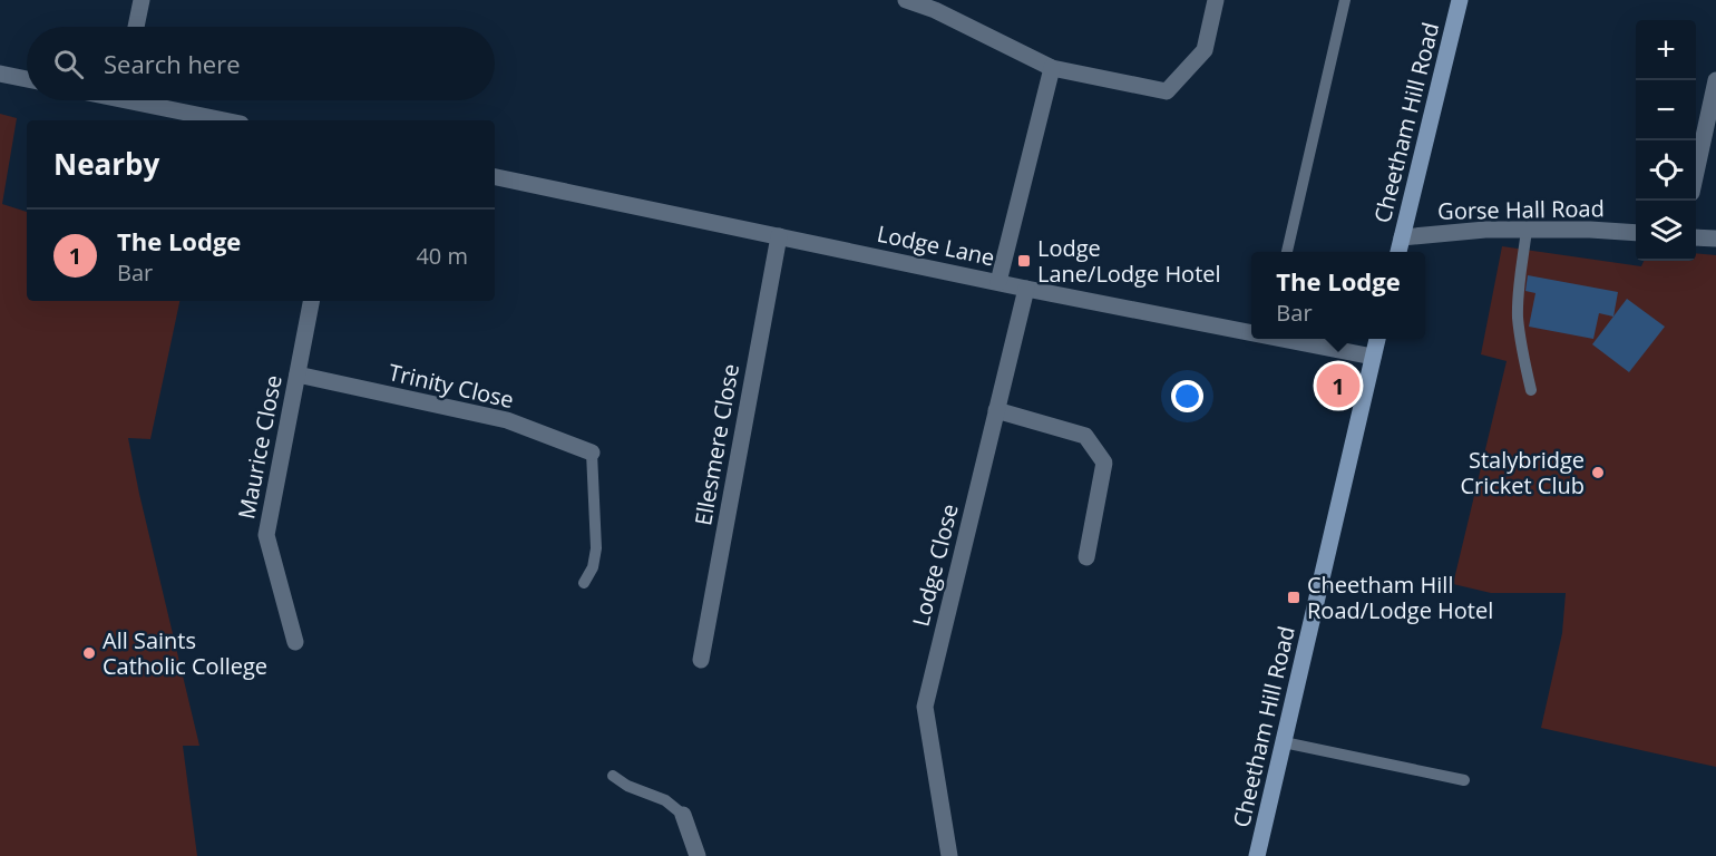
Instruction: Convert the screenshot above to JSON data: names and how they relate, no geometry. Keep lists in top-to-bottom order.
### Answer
{
  "streets": {
    "main road": ["Cheetham Hill Road"],
    "street": [
      "Gorse Hall Road",
      "Lodge Lane",
      "Trinity Close",
      "Ellesmere Close",
      "Maurice Close",
      "Lodge Close"
    ]
  },
  "crossings": [
    ["Cheetham Hill Road", "Gorse Hall Road"],
    ["Cheetham Hill Road", "Lodge Lane"],
    ["Lodge Lane", "Ellesmere Close"],
    ["Lodge Lane", "Lodge Close"],
    ["Trinity Close", "Maurice Close"]
  ],
  "places": {
    "transit": ["Lodge Lane/Lodge Hotel", "Cheetham Hill Road/Lodge Hotel"],
    "other": ["Stalybridge Cricket Club", "All Saints Catholic College"]
  },
  "page": {
    "map_buttons": ["+", "−"],
    "search": "Search here",
    "heading": "Nearby",
    "list": [
      {
        "mark": "1",
        "name": "The Lodge",
        "note": "Bar",
        "value": "40 m"
      }
    ],
    "popup": ["The Lodge", "Bar"],
    "pins": "1"
  }
}
